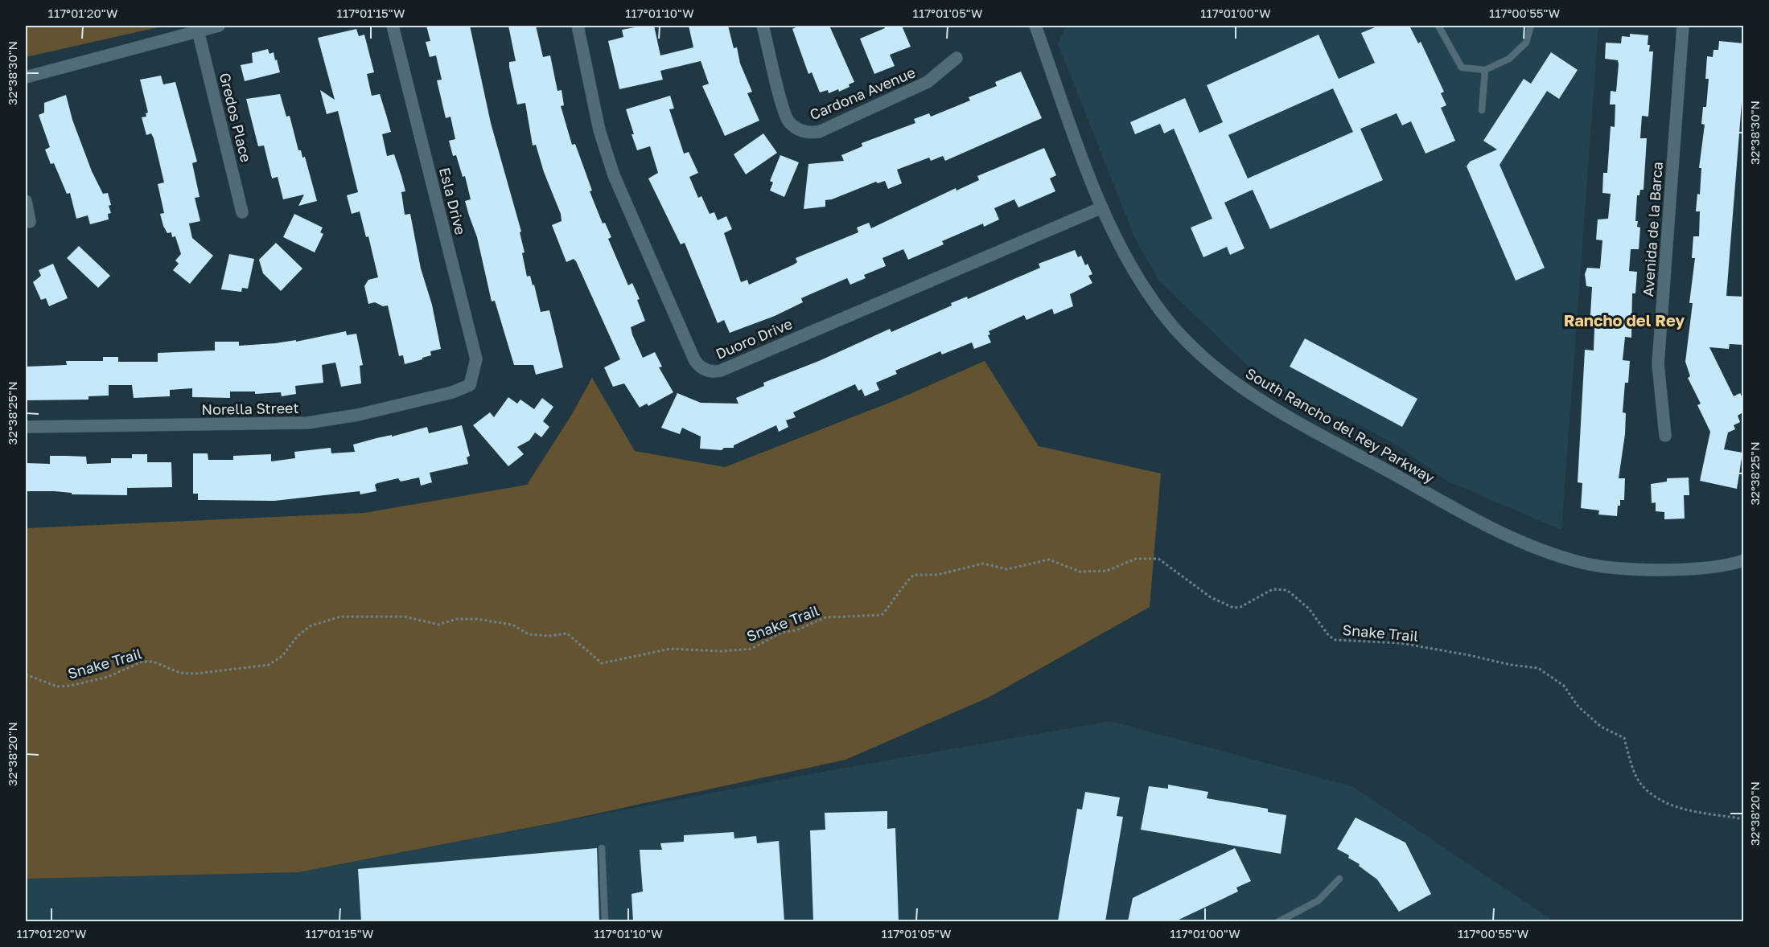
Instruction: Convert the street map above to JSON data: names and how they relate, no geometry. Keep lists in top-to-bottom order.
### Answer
{
  "streets": {
    "street": [
      "Cardona Avenue",
      "Gredos Place",
      "Esla Drive",
      "Avenida de la Barca",
      "Duoro Drive",
      "Norella Street",
      "South Rancho del Rey Parkway"
    ],
    "path": ["Snake Trail"]
  },
  "crossings": [
    ["Esla Drive", "Norella Street"],
    ["Duoro Drive", "South Rancho del Rey Parkway"]
  ],
  "districts": ["Rancho del Rey"],
  "coordinates": [
    "117°01'20\"W",
    "117°01'15\"W",
    "117°01'10\"W",
    "117°01'05\"W",
    "117°01'00\"W",
    "117°00'55\"W",
    "32°38'30\"N",
    "32°38'25\"N",
    "32°38'20\"N"
  ]
}
